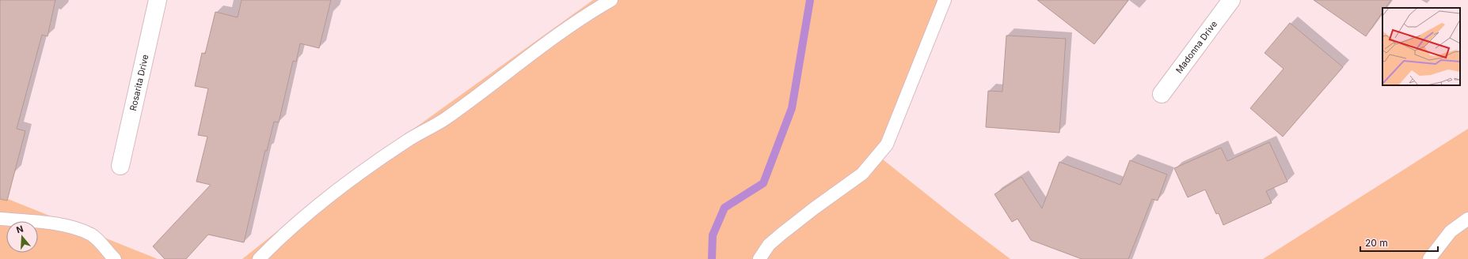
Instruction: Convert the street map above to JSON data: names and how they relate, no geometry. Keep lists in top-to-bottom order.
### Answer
{
  "streets": {
    "street": ["Madonna Drive", "Rosarita Drive"]
  },
  "scale_bar": "20 m",
  "north": "top"
}
